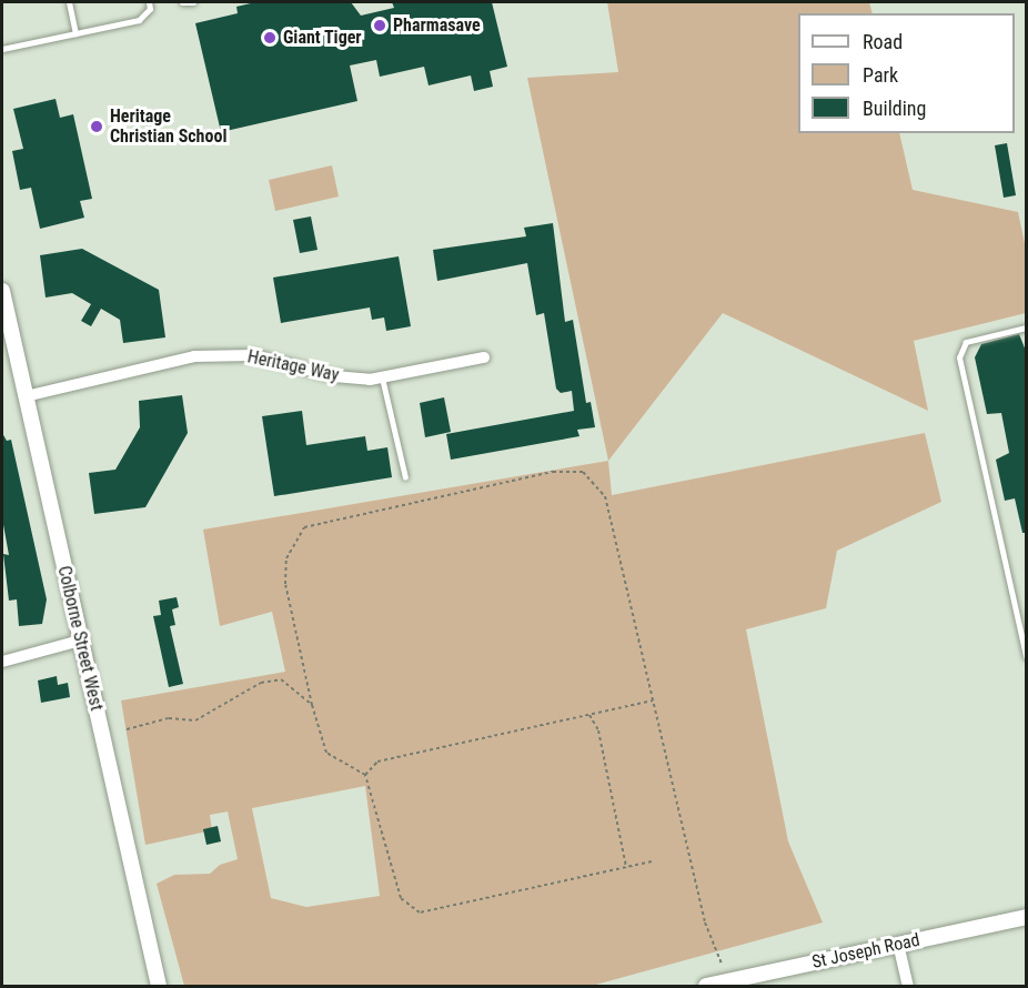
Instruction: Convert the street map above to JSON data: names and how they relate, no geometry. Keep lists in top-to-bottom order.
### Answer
{
  "streets": {
    "street": ["Heritage Way", "Colborne Street West", "St Joseph Road"]
  },
  "crossings": [
    ["Heritage Way", "Colborne Street West"]
  ],
  "places": ["Pharmasave", "Giant Tiger", "Heritage Christian School"],
  "legend": ["Road", "Park", "Building"]
}
